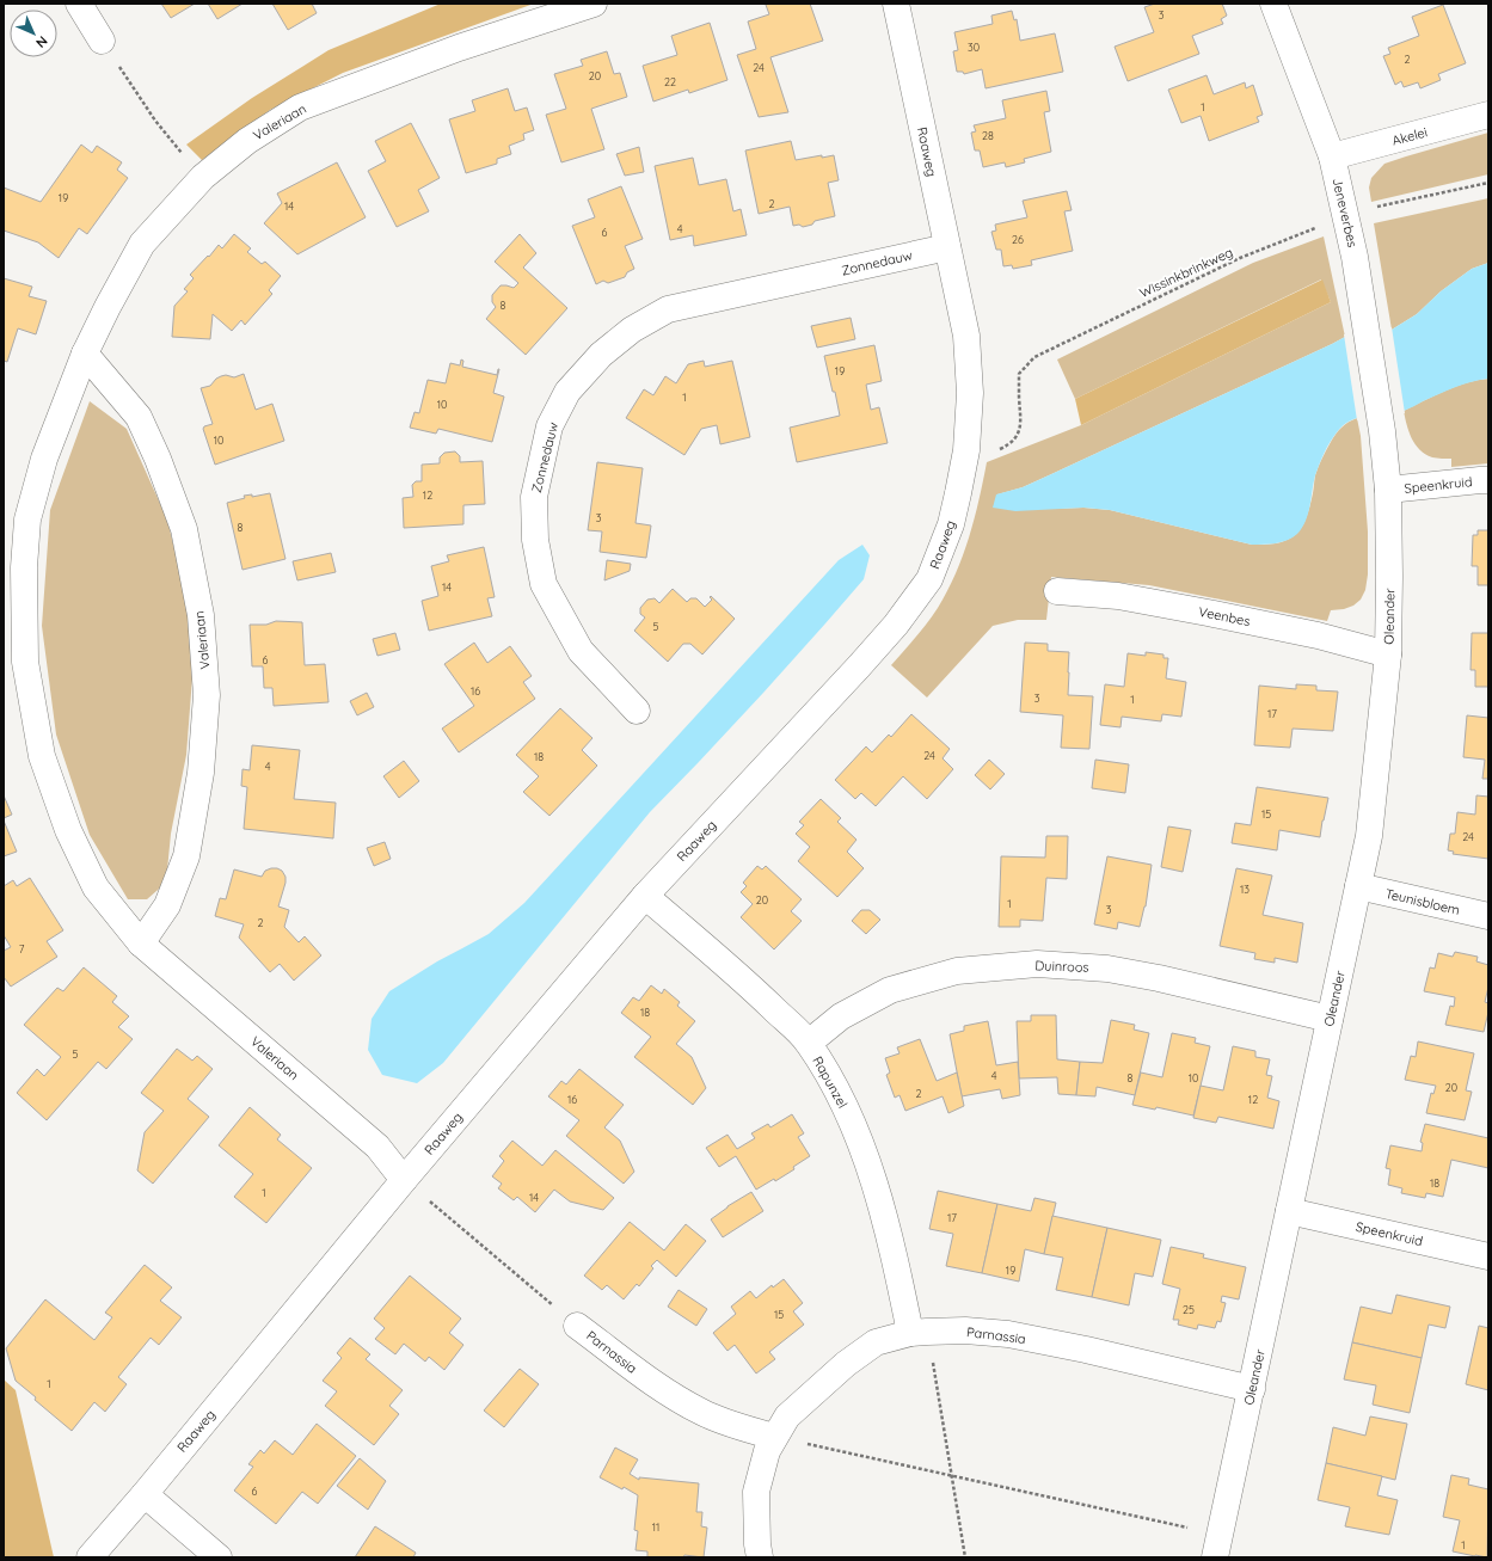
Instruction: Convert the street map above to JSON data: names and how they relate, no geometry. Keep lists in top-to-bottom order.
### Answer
{
  "streets": {
    "street": [
      "Valeriaan",
      "Akelei",
      "Raaweg",
      "Jeneverbes",
      "Zonnedauw",
      "Speenkruid",
      "Veenbes",
      "Oleander",
      "Teunisbloem",
      "Duinroos",
      "Rapunzel",
      "Parnassia"
    ],
    "path": ["Wissinkbrinkweg"]
  },
  "crossings": [
    ["Valeriaan", "Raaweg"],
    ["Akelei", "Jeneverbes"],
    ["Raaweg", "Zonnedauw"],
    ["Raaweg", "Wissinkbrinkweg"],
    ["Raaweg", "Rapunzel"],
    ["Jeneverbes", "Wissinkbrinkweg"],
    ["Jeneverbes", "Oleander"],
    ["Speenkruid", "Oleander"],
    ["Veenbes", "Oleander"],
    ["Oleander", "Teunisbloem"],
    ["Oleander", "Duinroos"],
    ["Oleander", "Parnassia"],
    ["Duinroos", "Rapunzel"],
    ["Rapunzel", "Parnassia"]
  ],
  "house_numbers": [
    "3",
    "30",
    "2",
    "24",
    "20",
    "22",
    "1",
    "28",
    "19",
    "2",
    "14",
    "4",
    "6",
    "26",
    "8",
    "19",
    "1",
    "10",
    "10",
    "12",
    "3",
    "8",
    "14",
    "5",
    "6",
    "16",
    "3",
    "1",
    "17",
    "24",
    "18",
    "4",
    "15",
    "24",
    "13",
    "20",
    "1",
    "3",
    "2",
    "7",
    "18",
    "5",
    "4",
    "8",
    "10",
    "20",
    "2",
    "16",
    "12",
    "18",
    "1",
    "14",
    "17",
    "19",
    "25",
    "15",
    "1",
    "6",
    "11",
    "1"
  ],
  "north": "bottom right"
}
